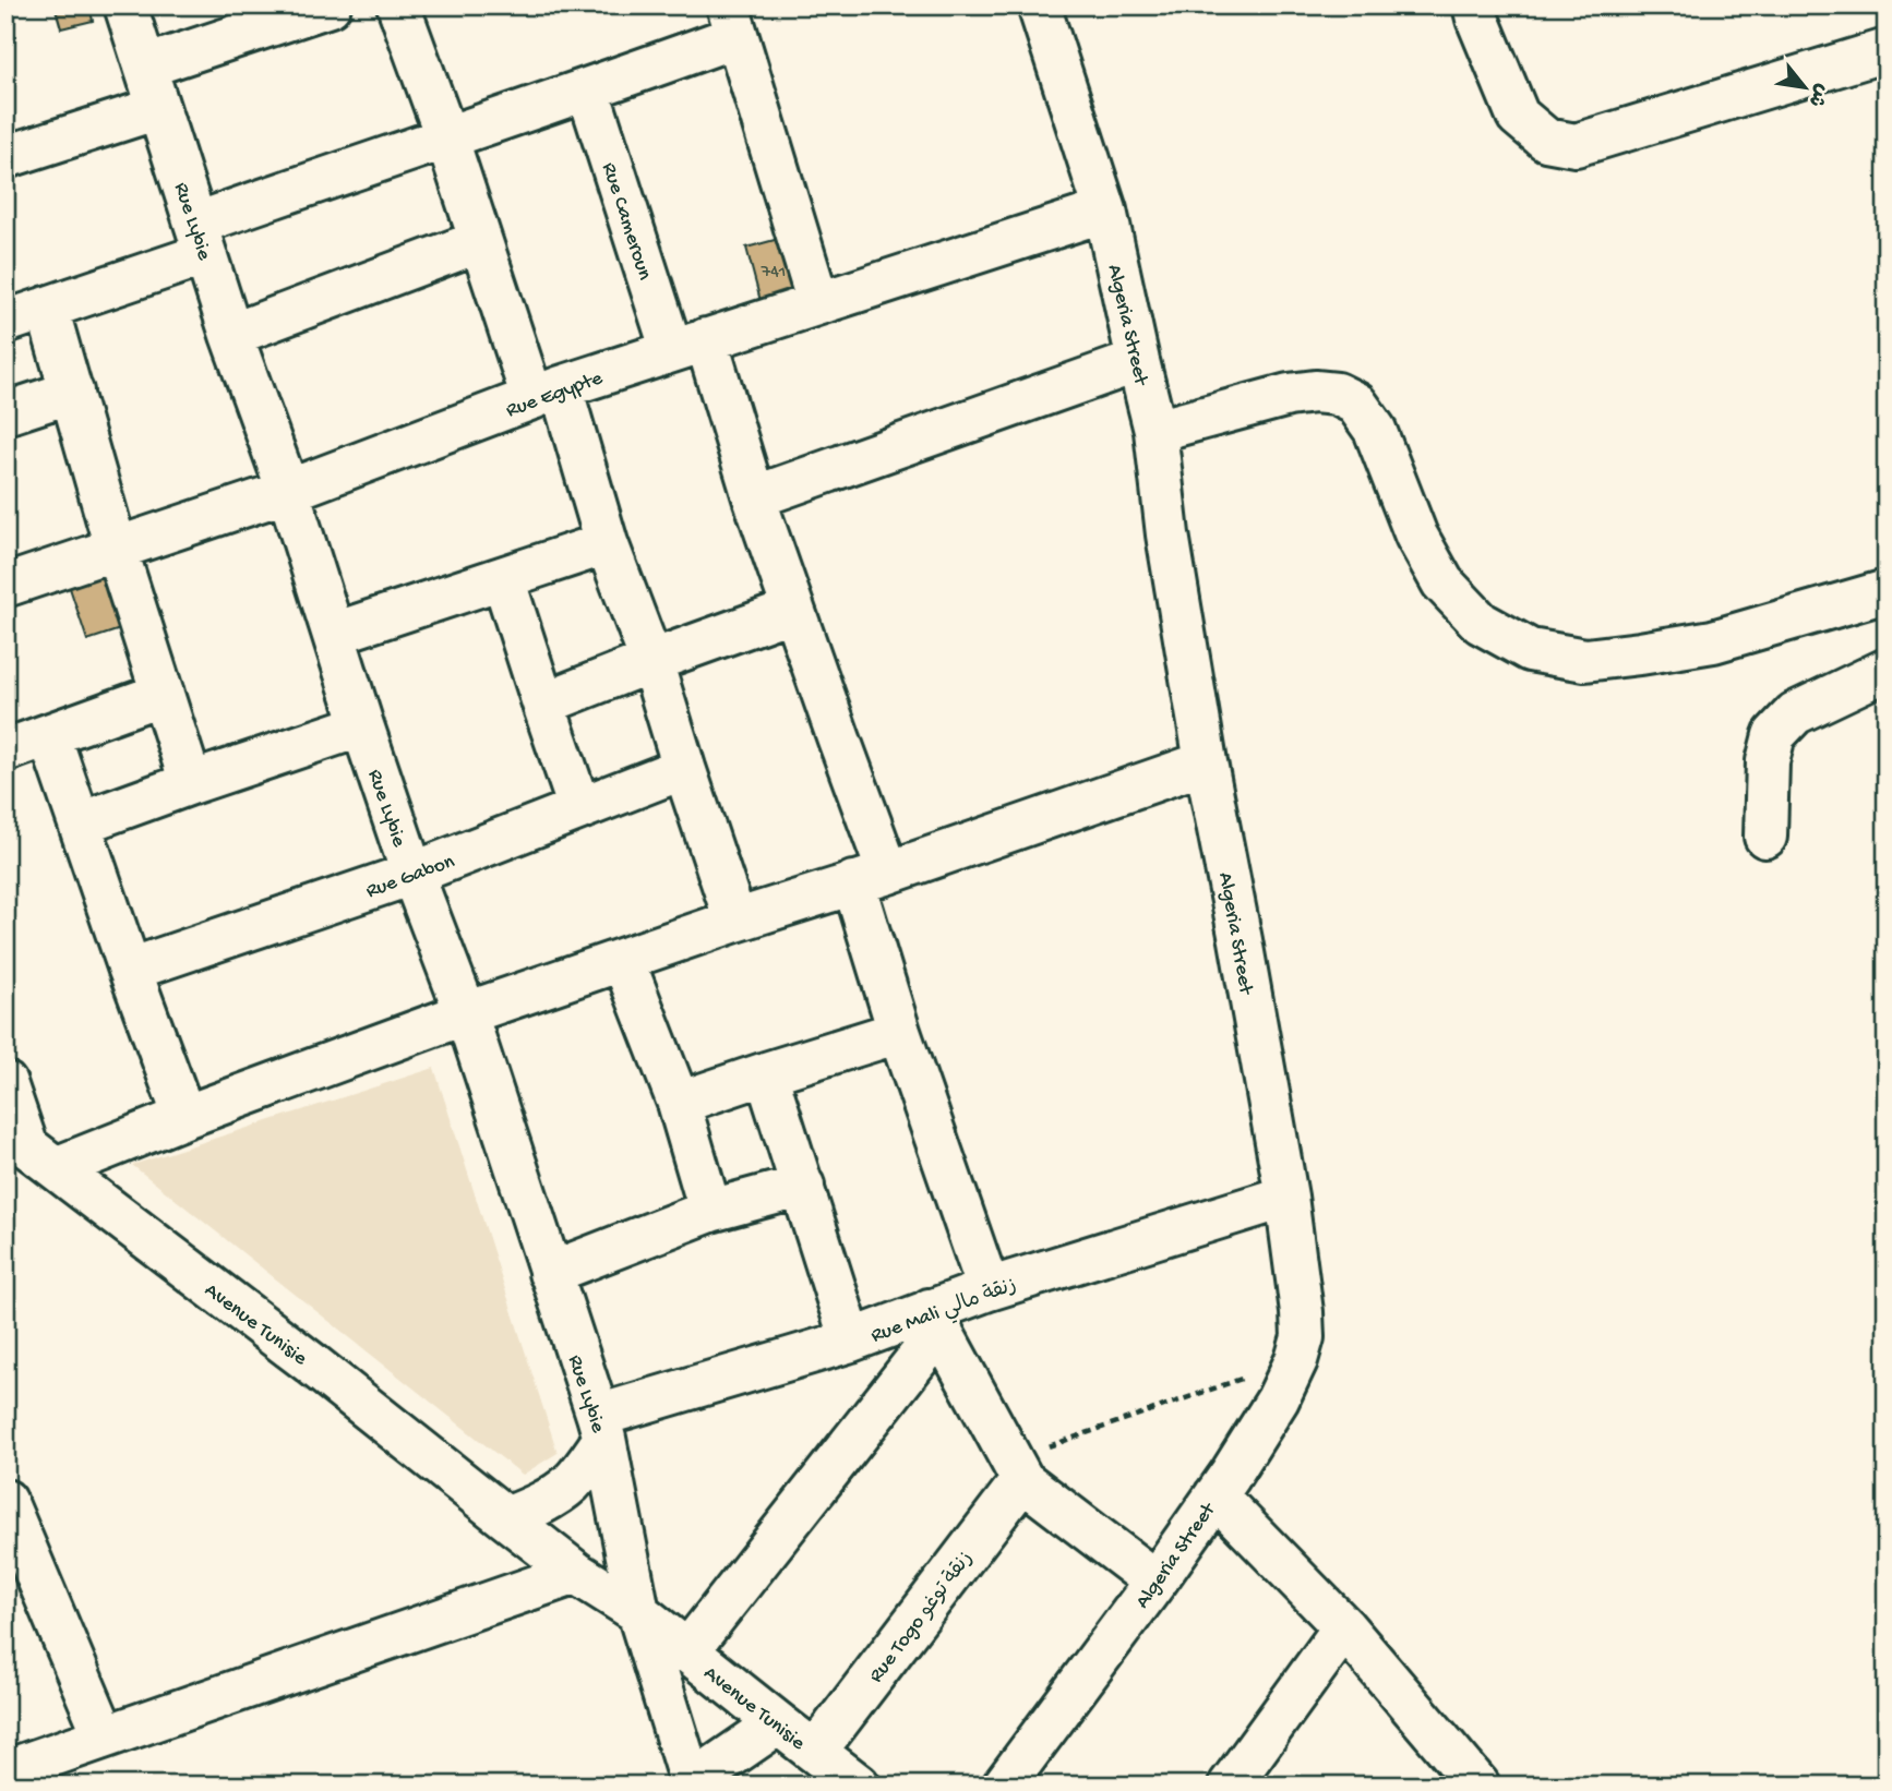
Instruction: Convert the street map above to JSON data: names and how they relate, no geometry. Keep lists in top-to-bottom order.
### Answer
{
  "streets": {
    "street": [
      "Rue Lybie",
      "Rue Cameroun",
      "Algeria Street",
      "Rue Egypte",
      "Rue Gabon",
      "Rue Mali زنقة مالي",
      "Avenue Tunisie",
      "Rue Togo زنقة توغو"
    ]
  },
  "crossings": [
    ["Rue Lybie", "Rue Egypte"],
    ["Rue Lybie", "Rue Gabon"],
    ["Rue Lybie", "Rue Mali زنقة مالي"],
    ["Rue Lybie", "Avenue Tunisie"],
    ["Rue Cameroun", "Rue Egypte"],
    ["Rue Cameroun", "Rue Mali زنقة مالي"],
    ["Algeria Street", "Rue Egypte"],
    ["Algeria Street", "Rue Mali زنقة مالي"],
    ["Avenue Tunisie", "Rue Togo زنقة توغو"]
  ],
  "house_numbers": ["741"],
  "north": "bottom right"
}
